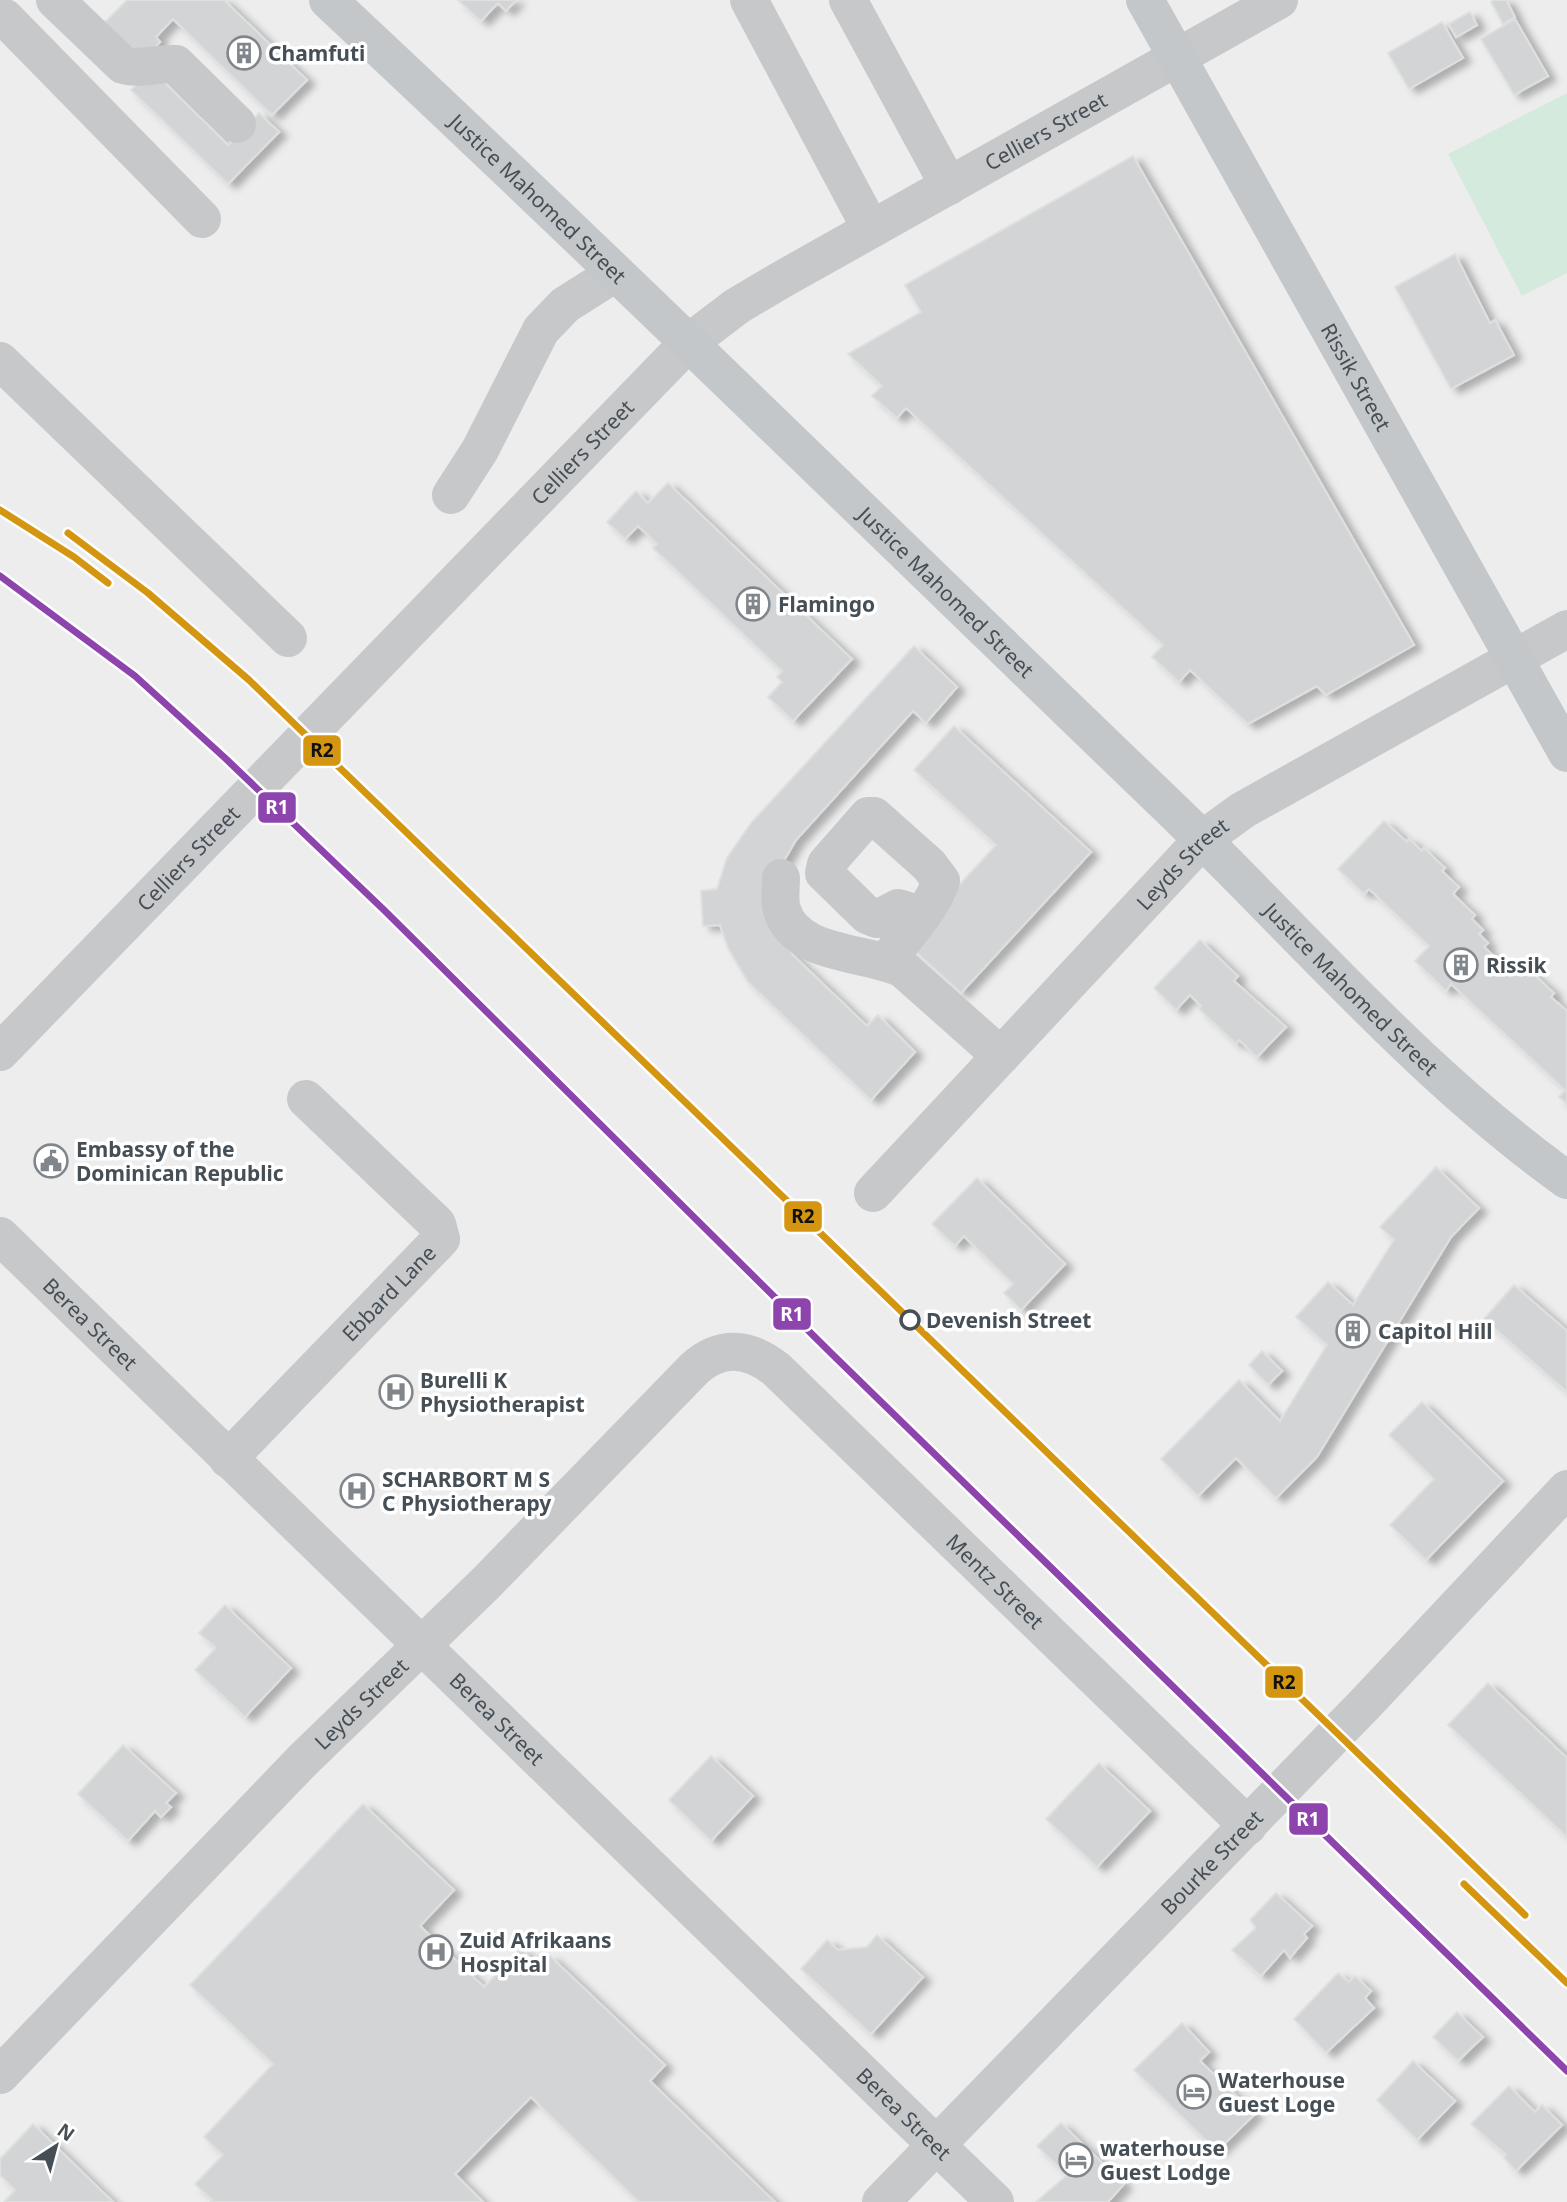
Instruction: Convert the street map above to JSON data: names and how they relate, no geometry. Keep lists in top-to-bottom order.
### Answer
{
  "streets": {
    "main road": ["Justice Mahomed Street", "Rissik Street"],
    "street": [
      "Celliers Street",
      "Leyds Street",
      "Ebbard Lane",
      "Berea Street",
      "Mentz Street",
      "Bourke Street"
    ]
  },
  "crossings": [
    ["Celliers Street", "Justice Mahomed Street"],
    ["Celliers Street", "Rissik Street"],
    ["Justice Mahomed Street", "Leyds Street"],
    ["Rissik Street", "Leyds Street"],
    ["Leyds Street", "Berea Street"],
    ["Leyds Street", "Mentz Street"],
    ["Ebbard Lane", "Berea Street"],
    ["Berea Street", "Bourke Street"],
    ["Mentz Street", "Bourke Street"]
  ],
  "places": {
    "building": [
      "Chamfuti",
      "Flamingo",
      "Rissik",
      "Capitol Hill"
    ],
    "public building": ["Embassy of the Dominican Republic"],
    "other": ["Devenish Street"],
    "hospital": ["Burelli K Physiotherapist", "SCHARBORT M S C Physiotherapy", "Zuid Afrikaans Hospital"],
    "hotel": ["Waterhouse Guest Loge", "waterhouse Guest Lodge"]
  },
  "lines": ["transit line R2", "transit line R1"],
  "north": "top right"
}
